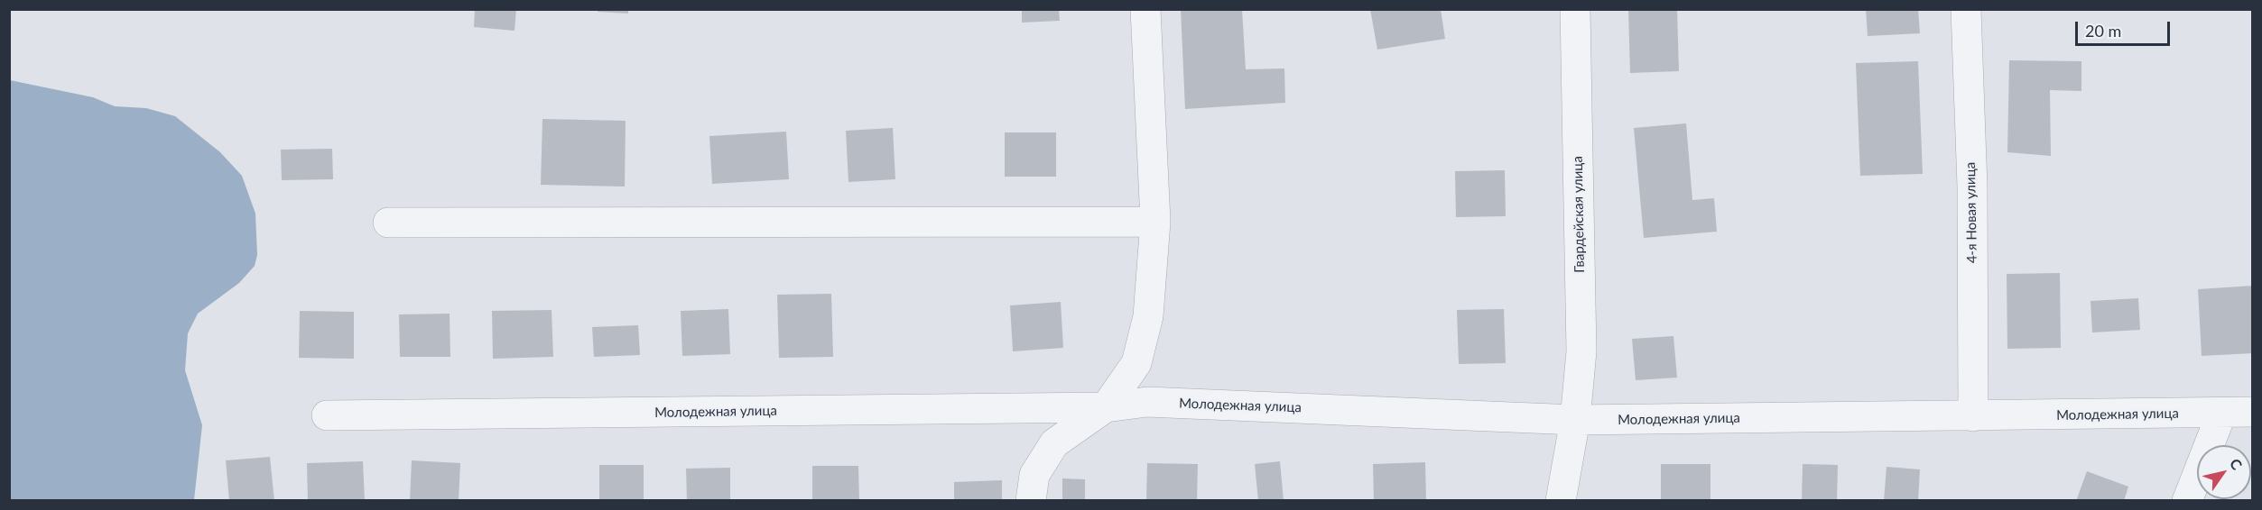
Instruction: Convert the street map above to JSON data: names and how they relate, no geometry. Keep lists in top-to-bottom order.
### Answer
{
  "streets": {
    "street": ["4-я Новая улица", "Гвардейская улица", "Молодежная улица"]
  },
  "crossings": [
    ["4-я Новая улица", "Молодежная улица"],
    ["Гвардейская улица", "Молодежная улица"]
  ],
  "scale_bar": "20 m",
  "north": "top right"
}
